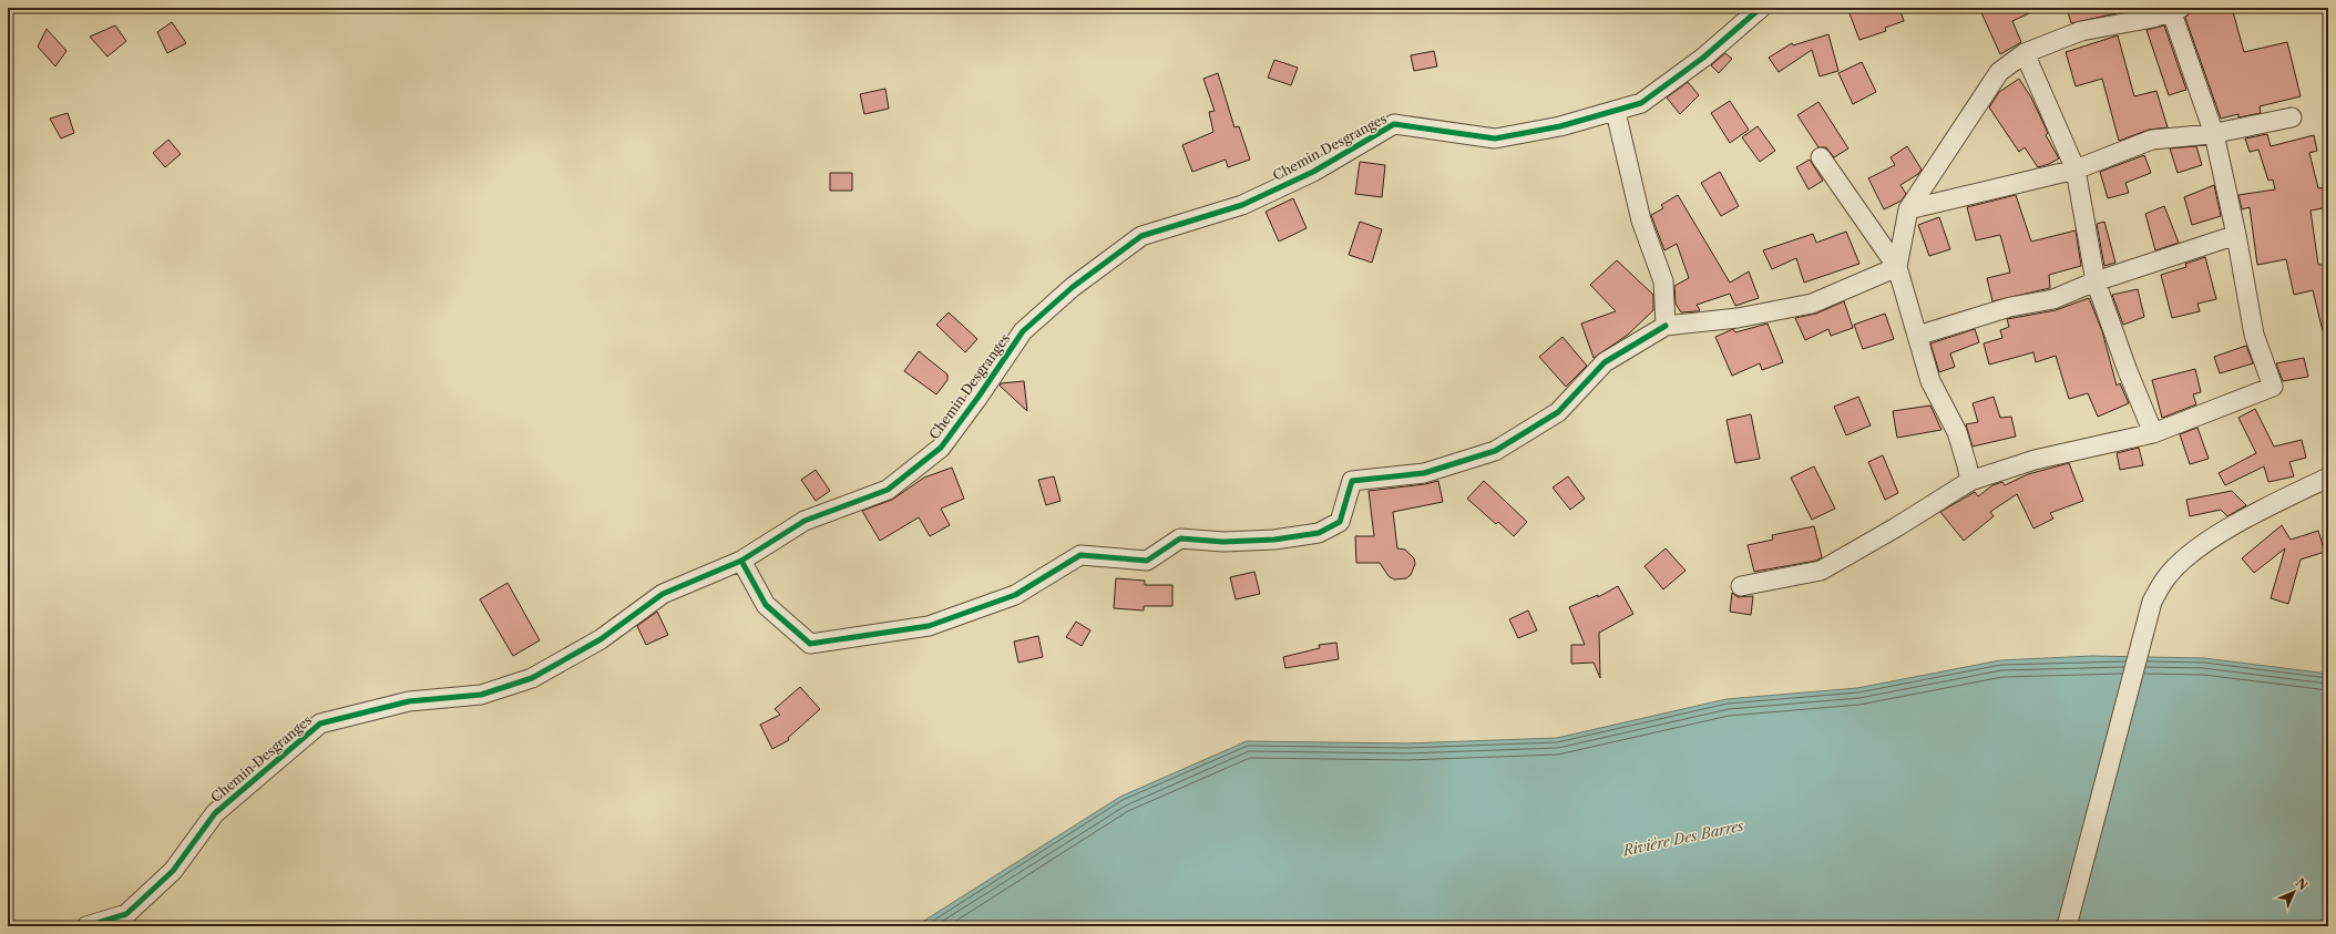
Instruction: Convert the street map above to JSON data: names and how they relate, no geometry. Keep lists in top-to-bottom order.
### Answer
{
  "streets": {
    "street": ["Chemin Desgranges"]
  },
  "water": ["Rivière Des Barres"],
  "north": "top right"
}
